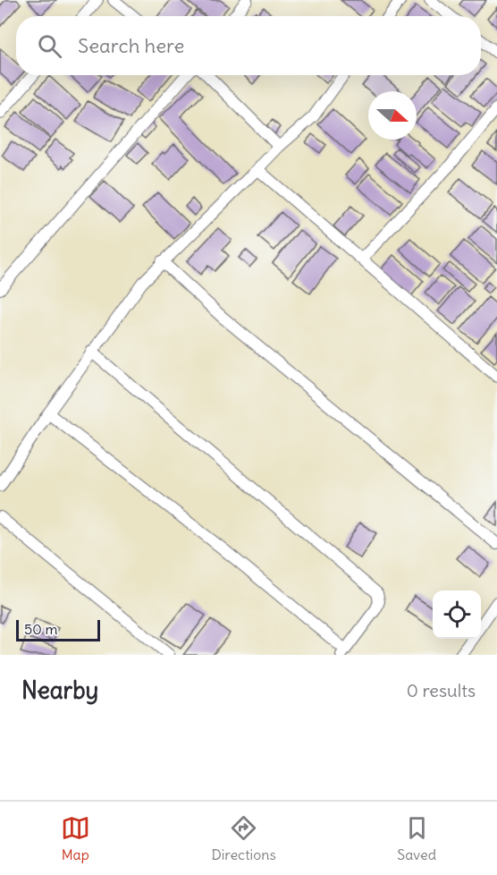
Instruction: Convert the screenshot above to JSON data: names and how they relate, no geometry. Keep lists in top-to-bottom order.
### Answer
{
  "scale_bar": "50 m",
  "north": "right",
  "page": {
    "search": "Search here",
    "scale": "50 m",
    "heading": ["Nearby", "0 results"],
    "nav": ["Map", "Directions", "Saved"]
  }
}
